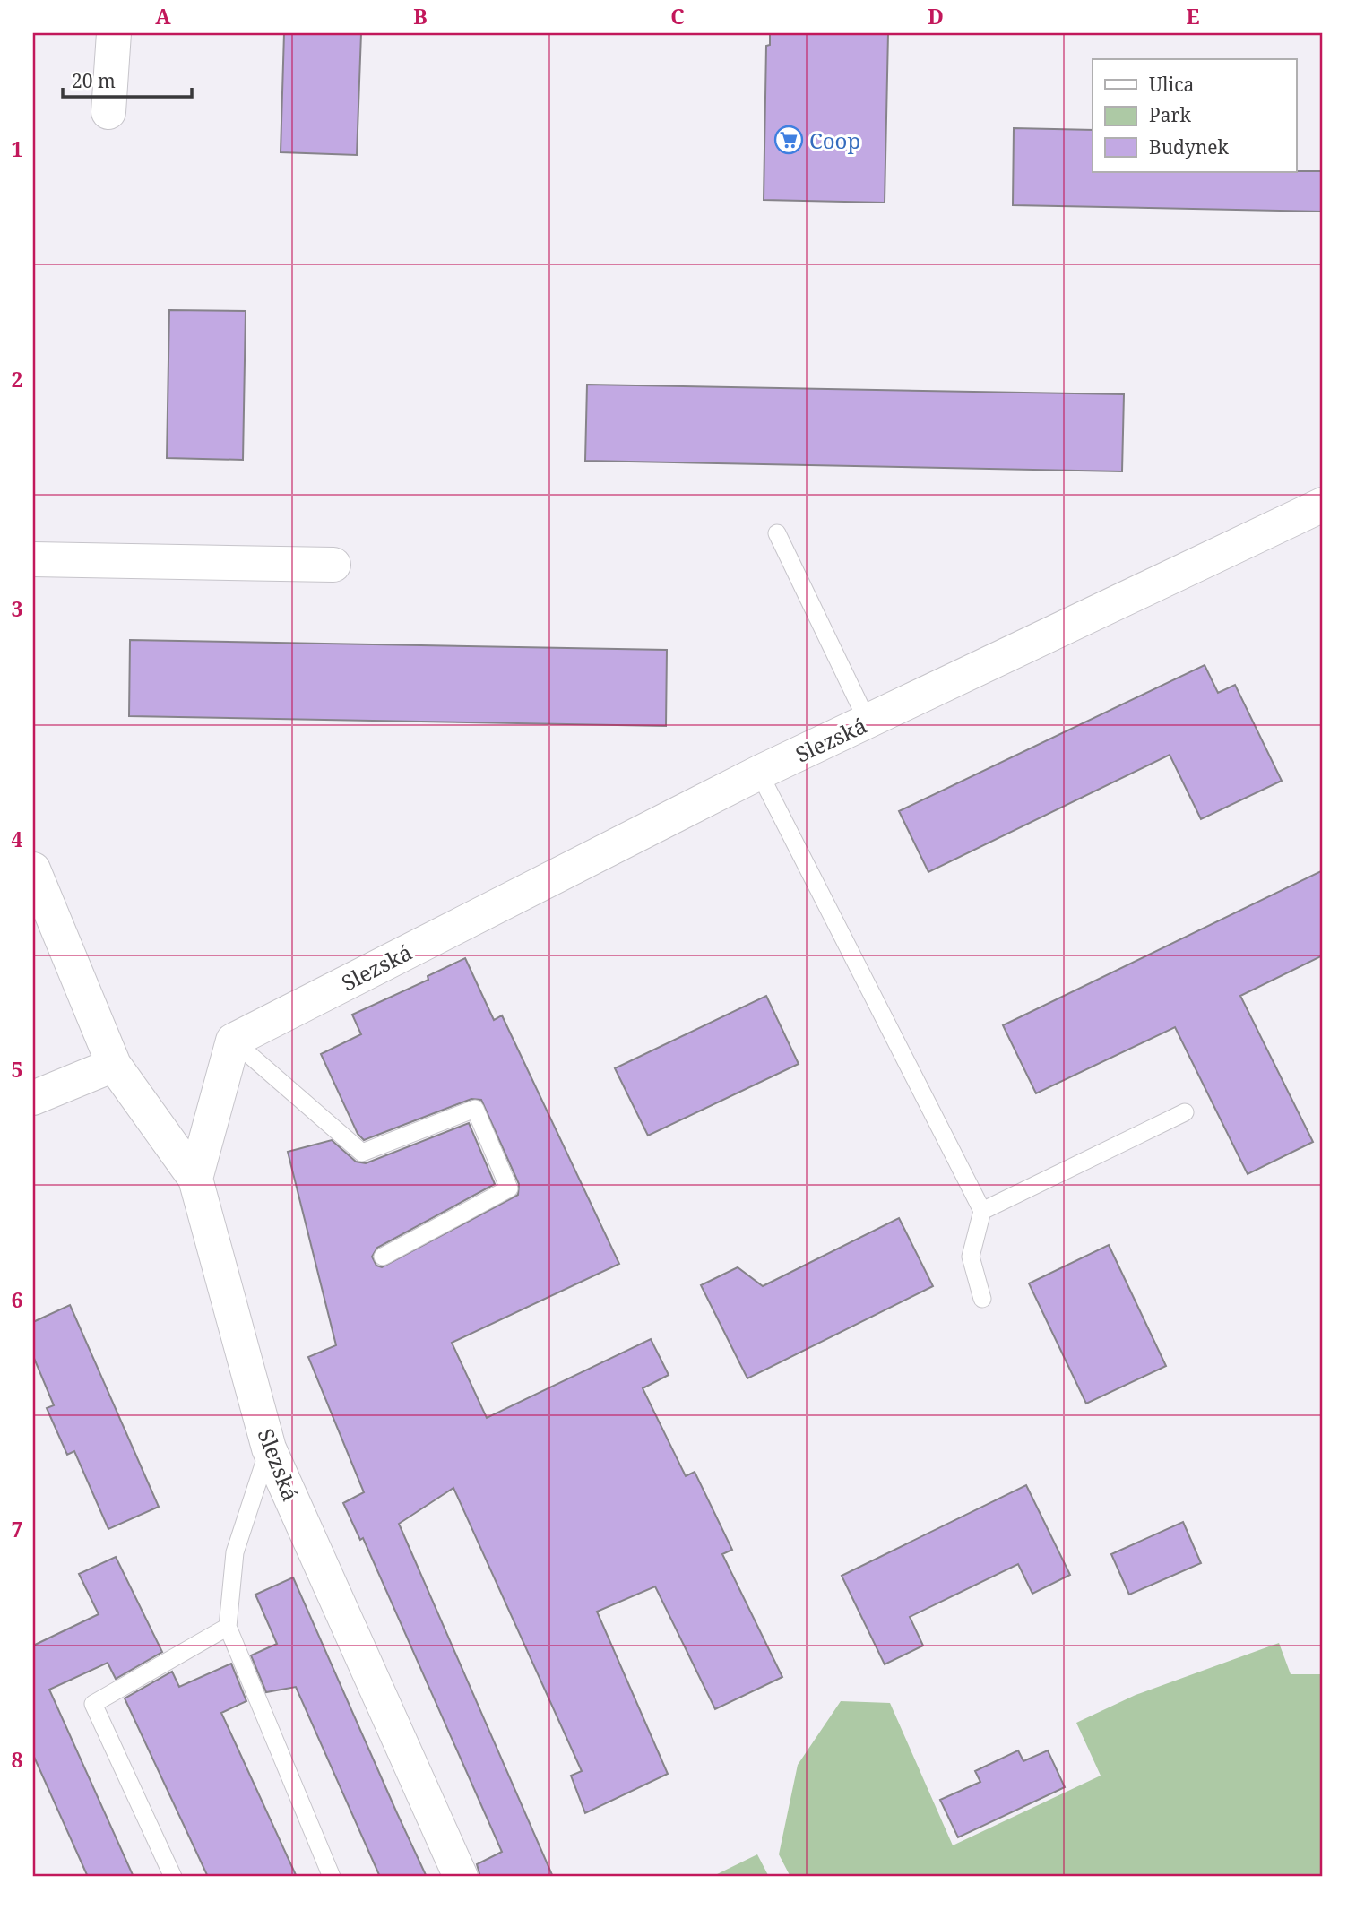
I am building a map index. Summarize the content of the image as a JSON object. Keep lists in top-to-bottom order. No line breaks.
{"streets":{"street":["Slezská"]},"places":{"supermarket":["Coop"]},"legend":["Ulica","Park","Budynek"],"scale_bar":"20 m","grid":{"columns":["A","B","C","D","E"],"rows":["1","2","3","4","5","6","7","8"]}}
